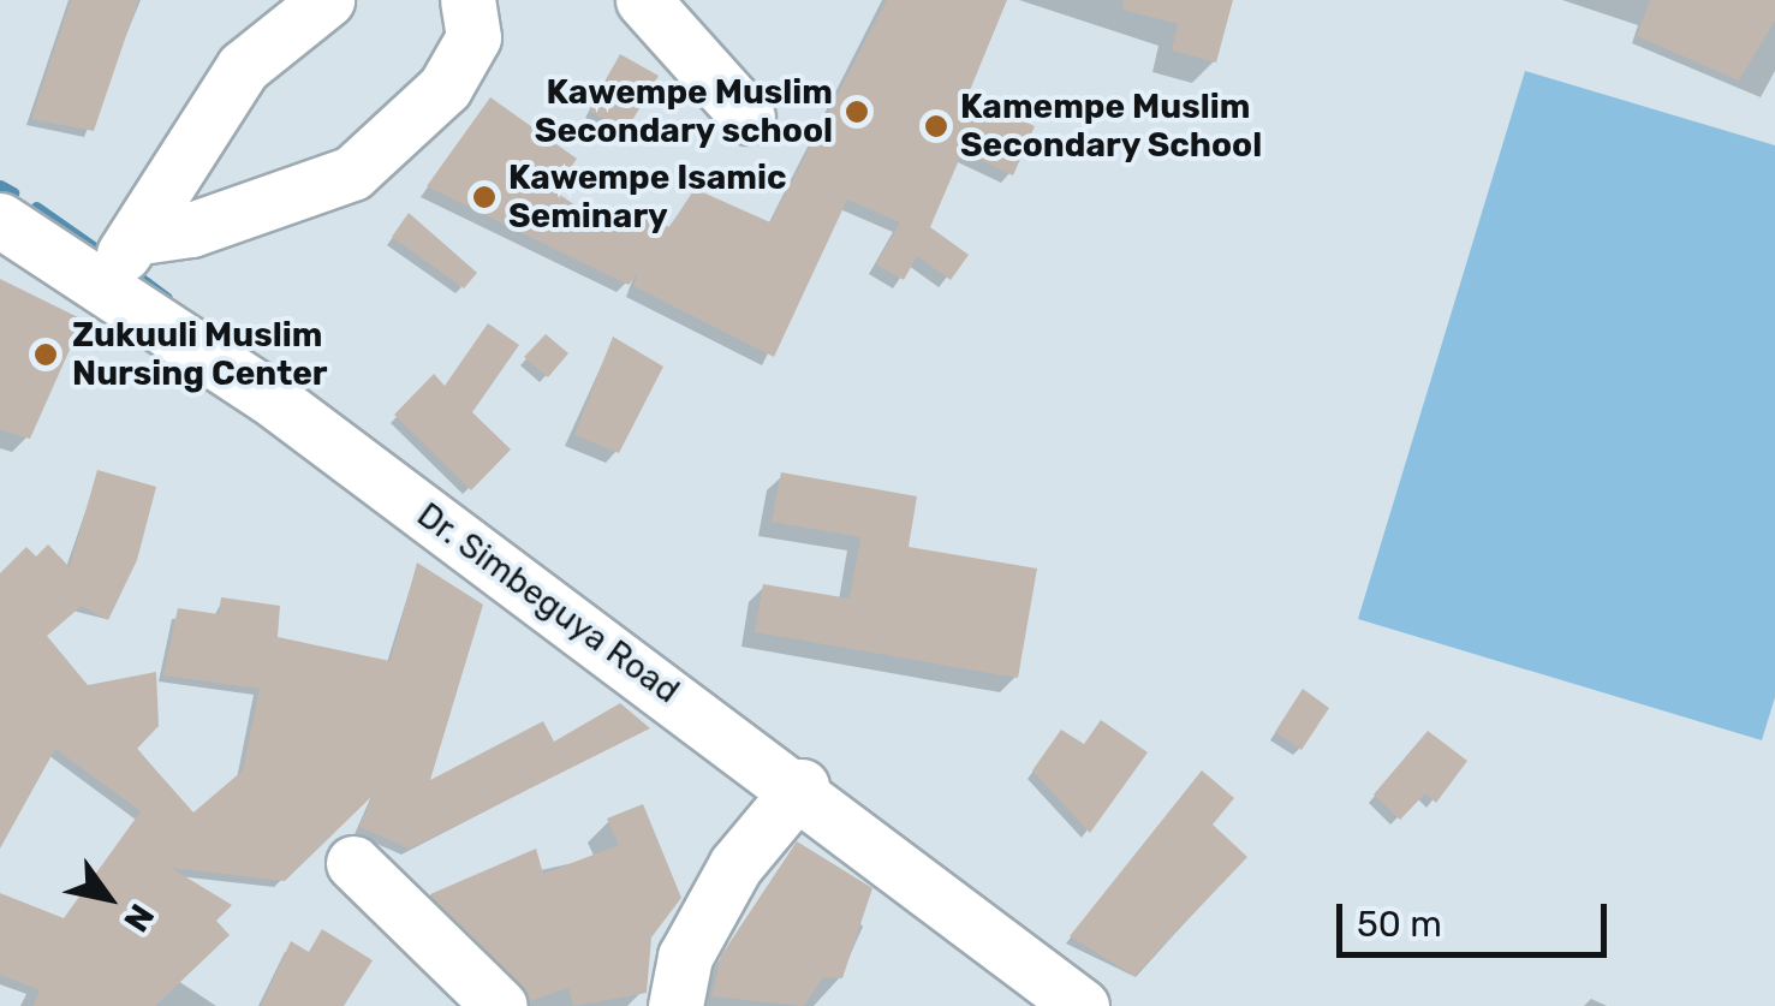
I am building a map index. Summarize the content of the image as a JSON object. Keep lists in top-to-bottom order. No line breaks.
{"streets":{"street":["Dr. Simbeguya Road"]},"places":["Kawempe Muslim Secondary school","Kamempe Muslim Secondary School","Kawempe Isamic Seminary","Zukuuli Muslim Nursing Center"],"scale_bar":"50 m","north":"bottom right"}
